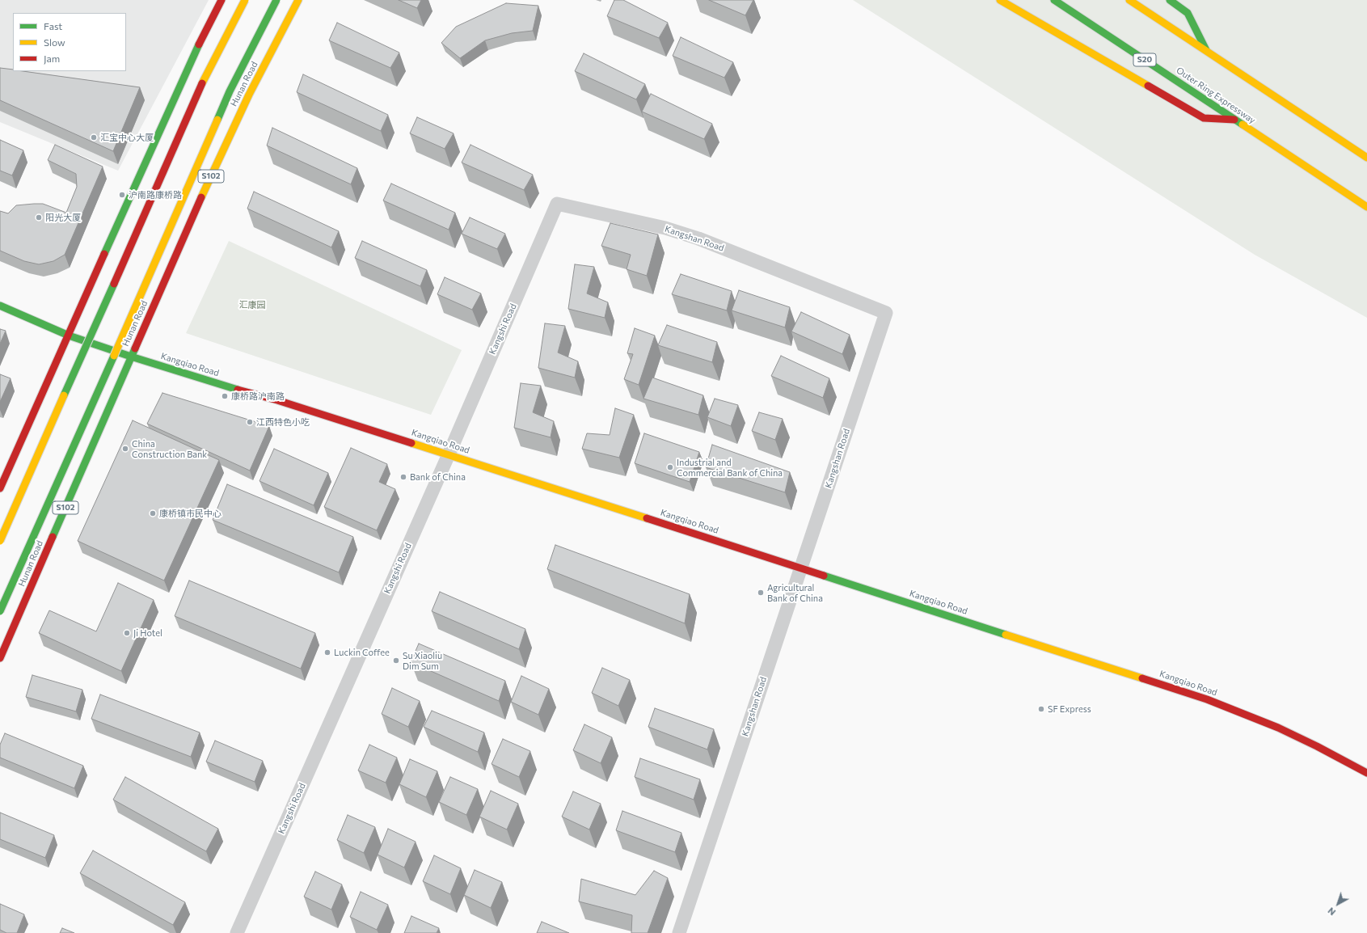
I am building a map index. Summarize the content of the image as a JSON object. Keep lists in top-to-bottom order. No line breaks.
{"streets":{"main road":["S20","Hunan Road","Outer Ring Expressway","S102","Kangqiao Road"],"street":["Kangshan Road","Kangshi Road"]},"crossings":[["Hunan Road","Kangqiao Road"],["Kangshan Road","Kangshi Road"],["Kangshan Road","Kangqiao Road"],["Kangshi Road","Kangqiao Road"]],"parks":["汇康园"],"places":["汇宝中心大厦","沪南路康桥路","阳光大厦","康桥路沪南路","江西特色小吃","China Construction Bank","Industrial and Commercial Bank of China","Bank of China","康桥镇市民中心","Agricultural Bank of China","Ji Hotel","Luckin Coffee","Su Xiaoliu Dim Sum","SF Express"],"legend":["Fast","Slow","Jam"],"north":"bottom left"}
